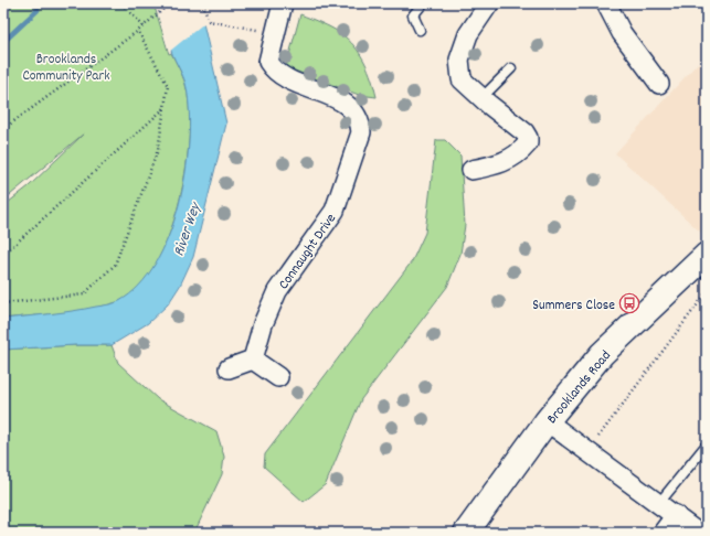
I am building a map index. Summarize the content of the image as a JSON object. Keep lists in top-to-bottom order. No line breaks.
{"streets":{"main road":["Brooklands Road"],"street":["Connaught Drive"]},"water":["River Wey"],"parks":["Brooklands Community Park"],"places":{"bus stop":["Summers Close"]}}
